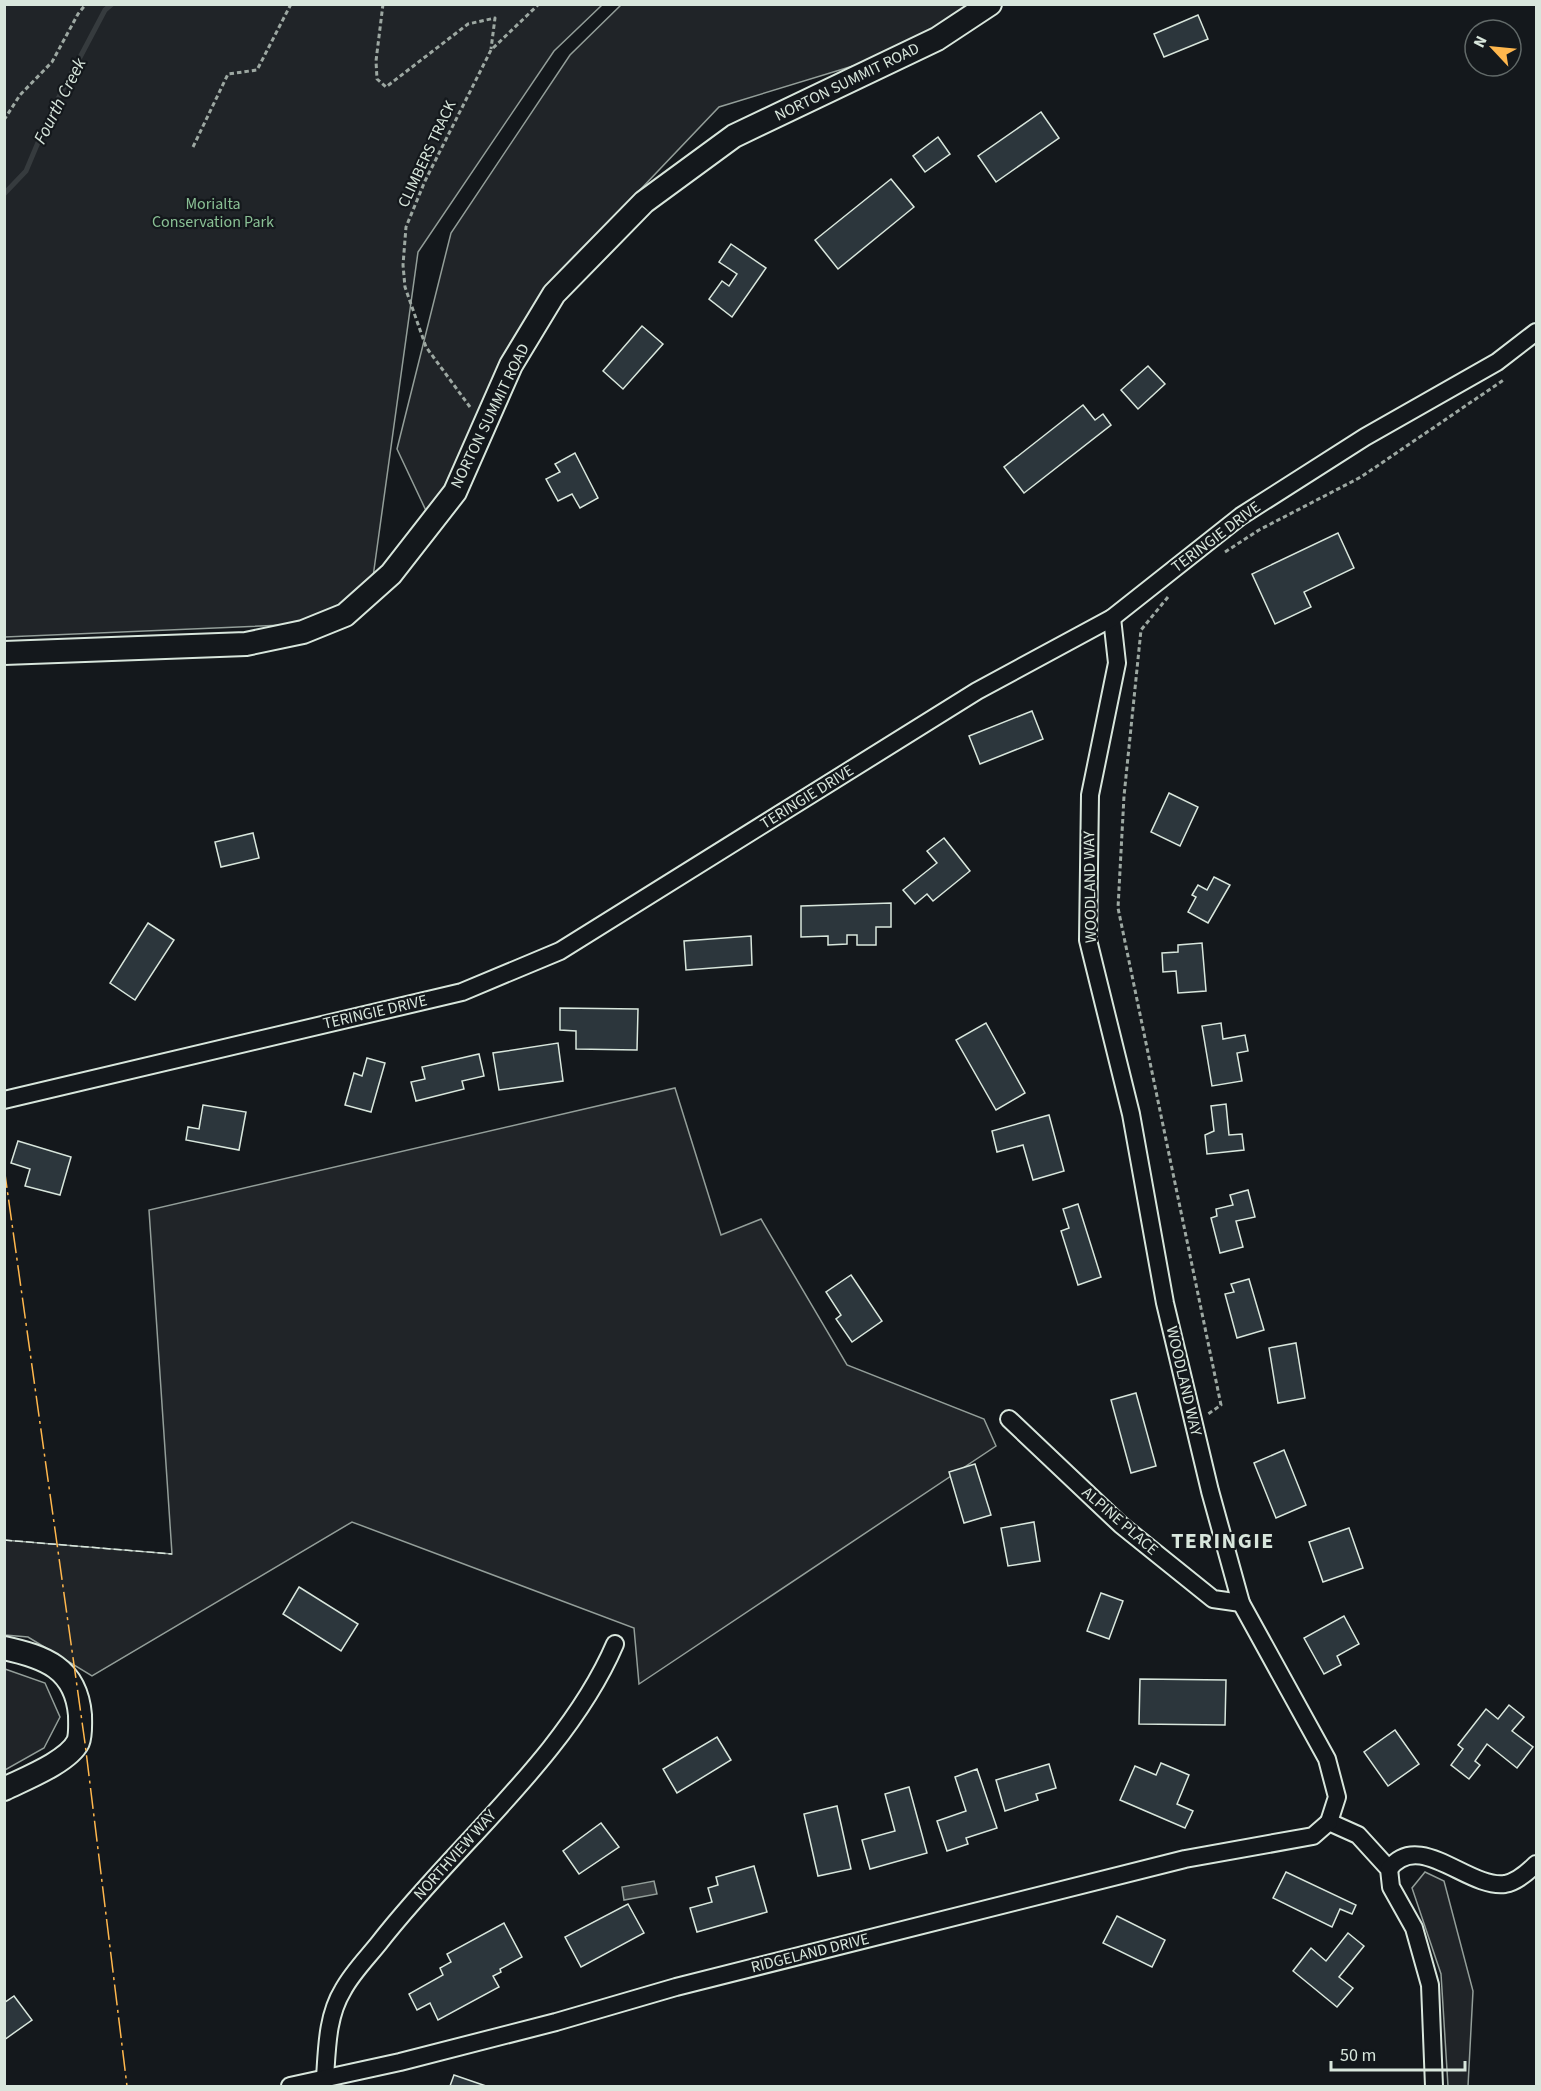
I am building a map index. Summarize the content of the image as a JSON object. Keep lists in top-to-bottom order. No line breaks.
{"streets":{"main road":["NORTON SUMMIT ROAD"],"street":["TERINGIE DRIVE","WOODLAND WAY","ALPINE PLACE","NORTHVIEW WAY","RIDGELAND DRIVE"],"path":["CLIMBERS TRACK"]},"crossings":[["NORTON SUMMIT ROAD","CLIMBERS TRACK"],["TERINGIE DRIVE","WOODLAND WAY"],["WOODLAND WAY","ALPINE PLACE"],["WOODLAND WAY","RIDGELAND DRIVE"],["NORTHVIEW WAY","RIDGELAND DRIVE"]],"districts":["TERINGIE"],"water":["Fourth Creek"],"parks":["Morialta Conservation Park"],"scale_bar":"50 m","north":"top left"}
